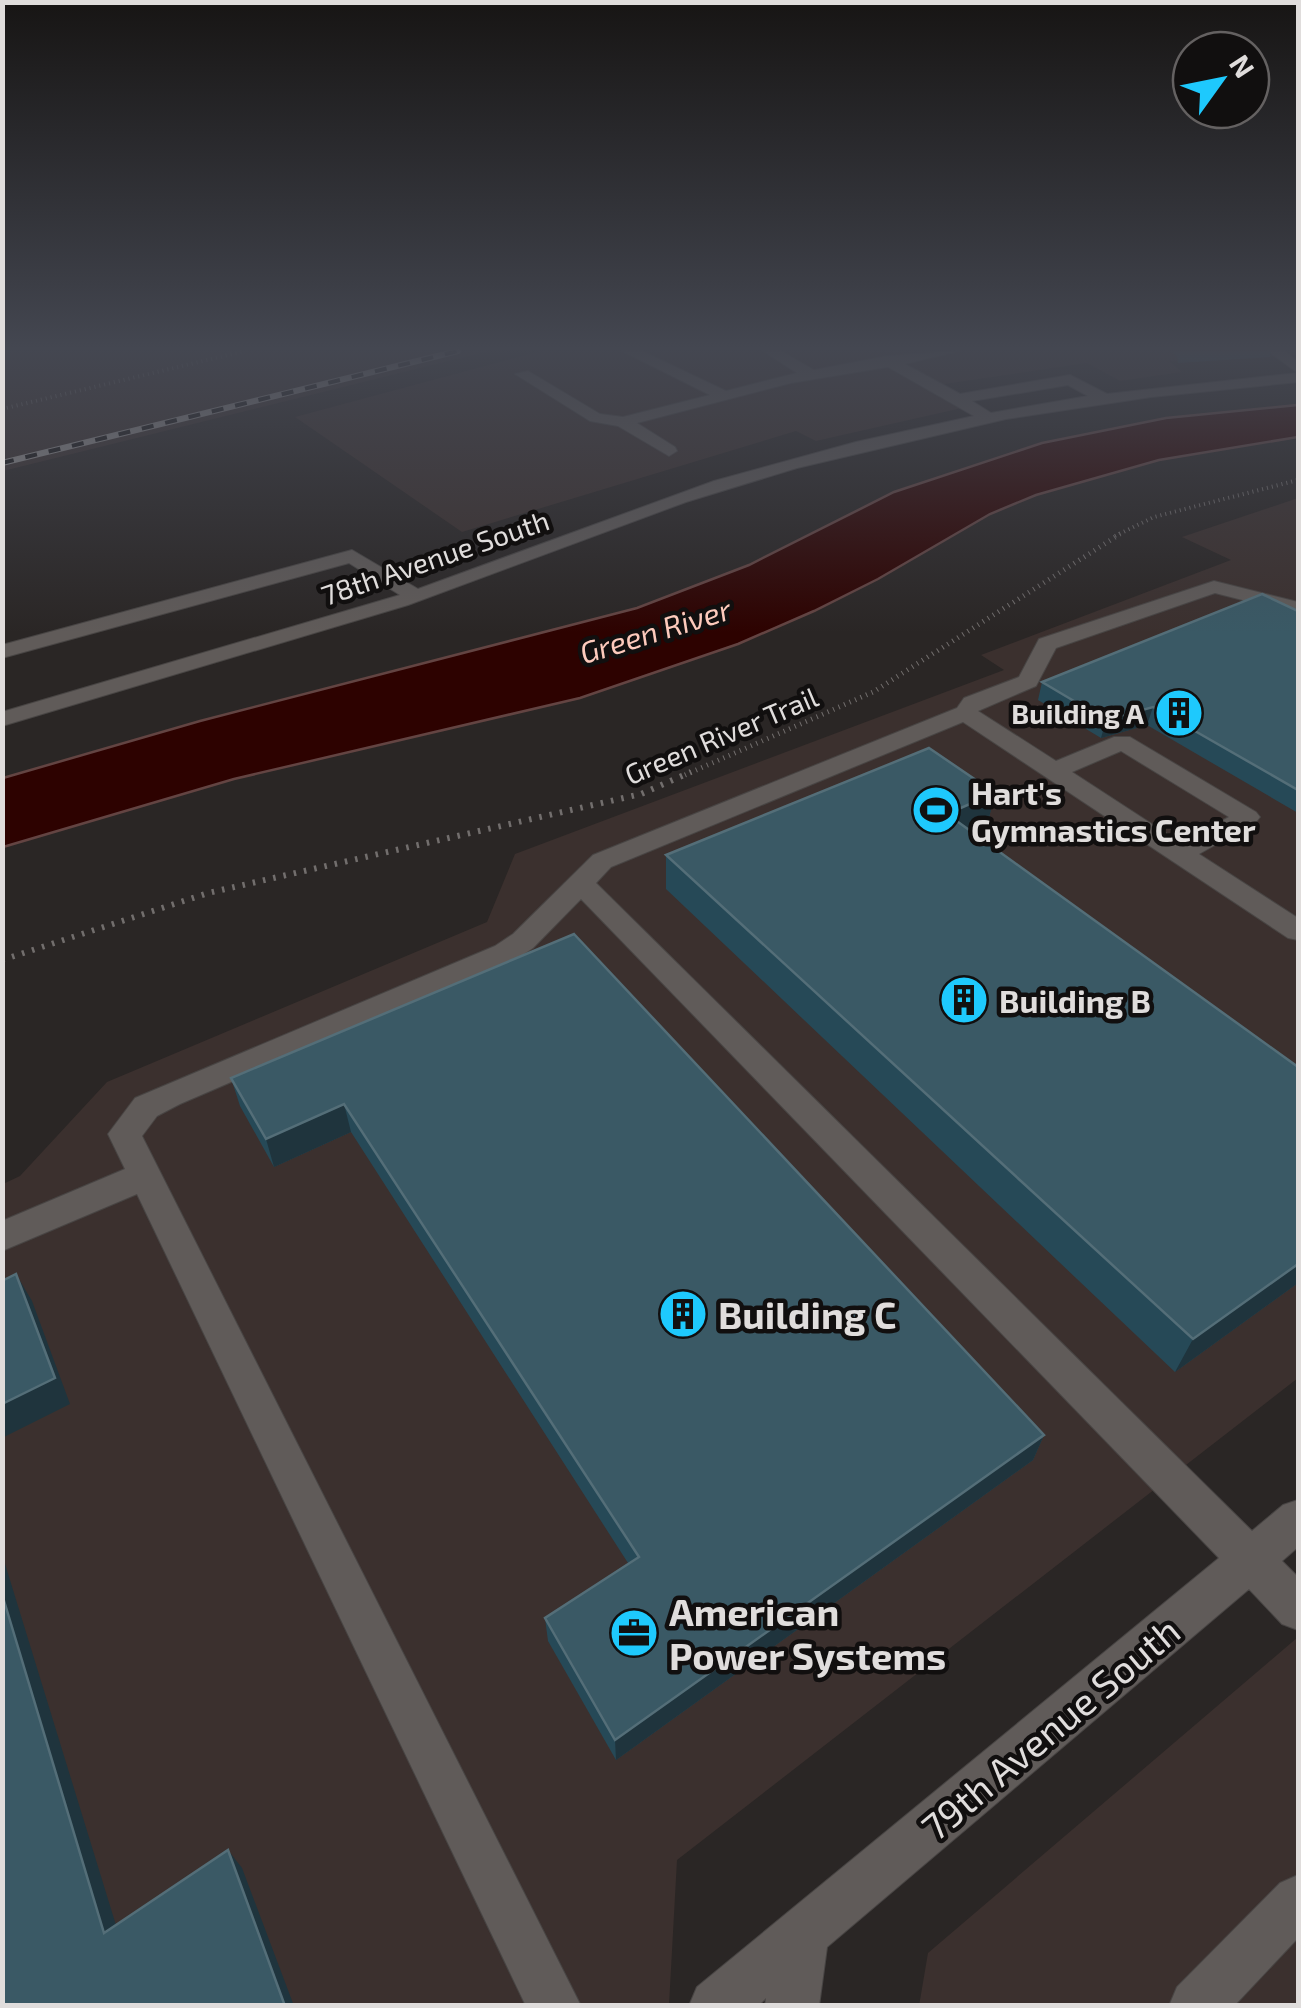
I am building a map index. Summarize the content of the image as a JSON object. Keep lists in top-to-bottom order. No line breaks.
{"streets":{"street":["78th Avenue South","79th Avenue South"],"path":["Green River Trail"]},"water":["Green River"],"places":{"building":["Building A","Building B","Building C"],"sports":["Hart's Gymnastics Center"],"office":["American Power Systems"]},"north":"top right"}
